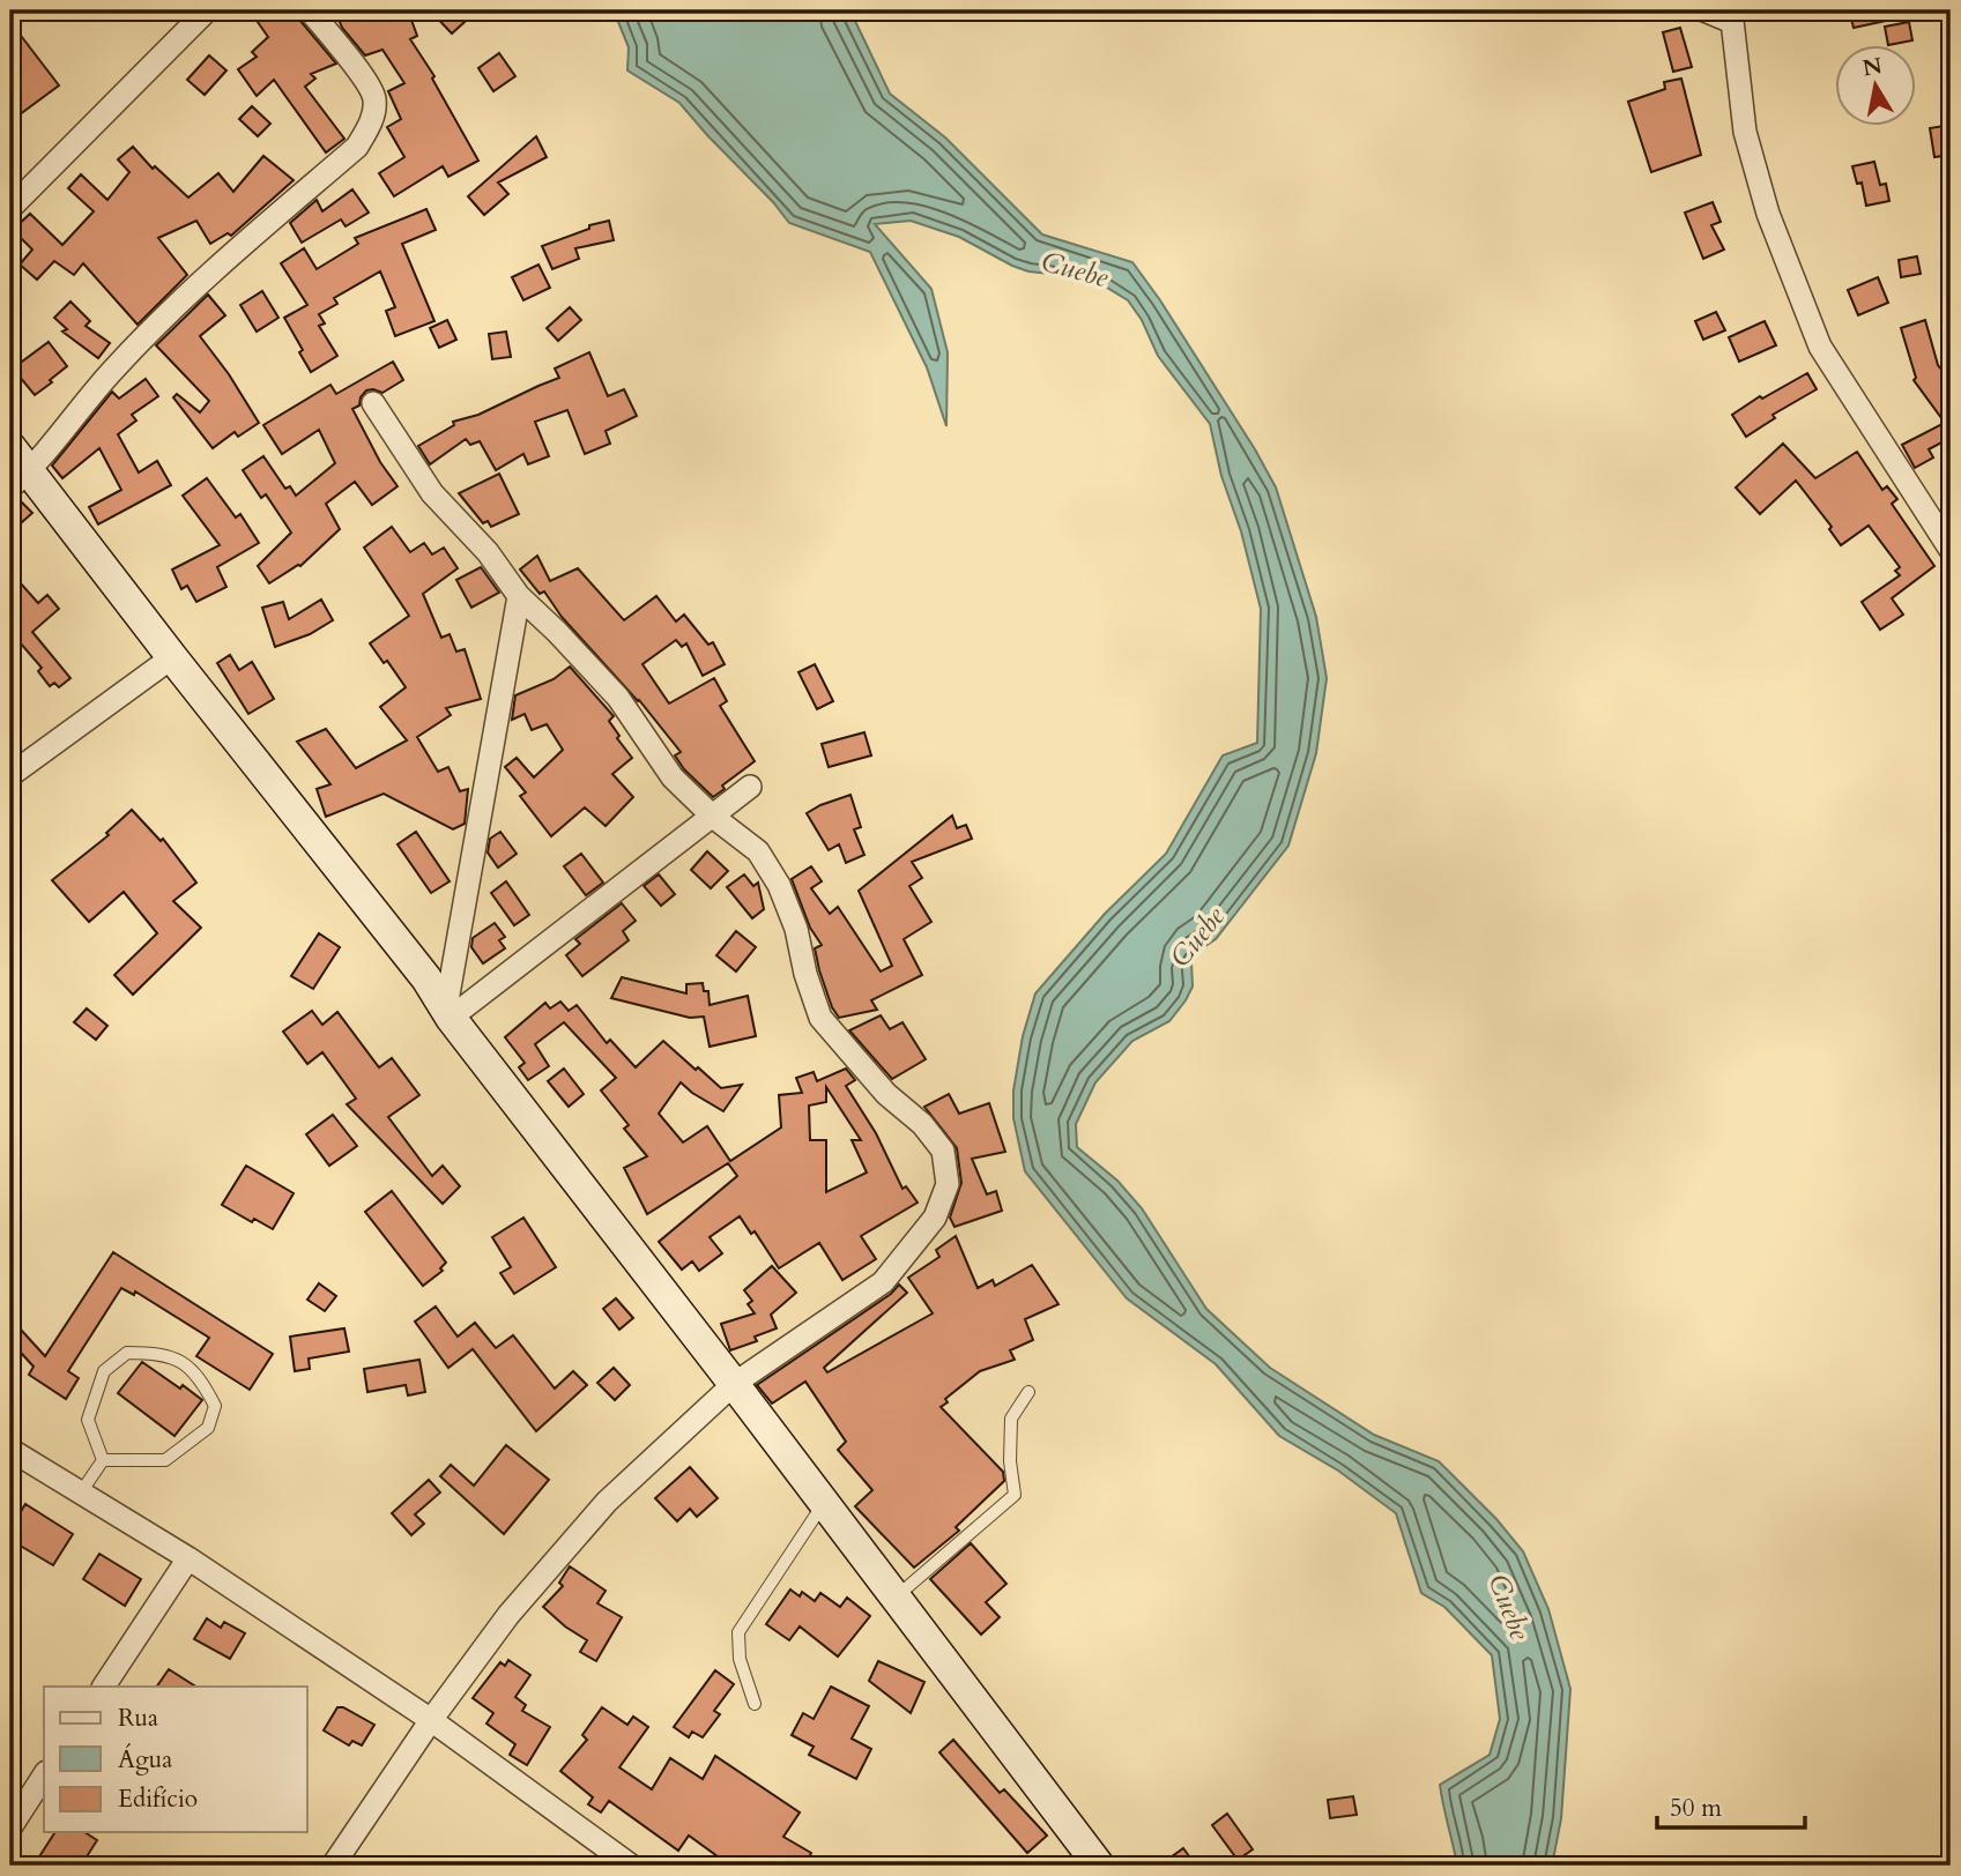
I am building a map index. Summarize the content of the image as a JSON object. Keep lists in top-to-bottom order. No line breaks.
{"water":["Cuebe"],"legend":["Rua","Água","Edifício"],"scale_bar":"50 m","north":"top"}
